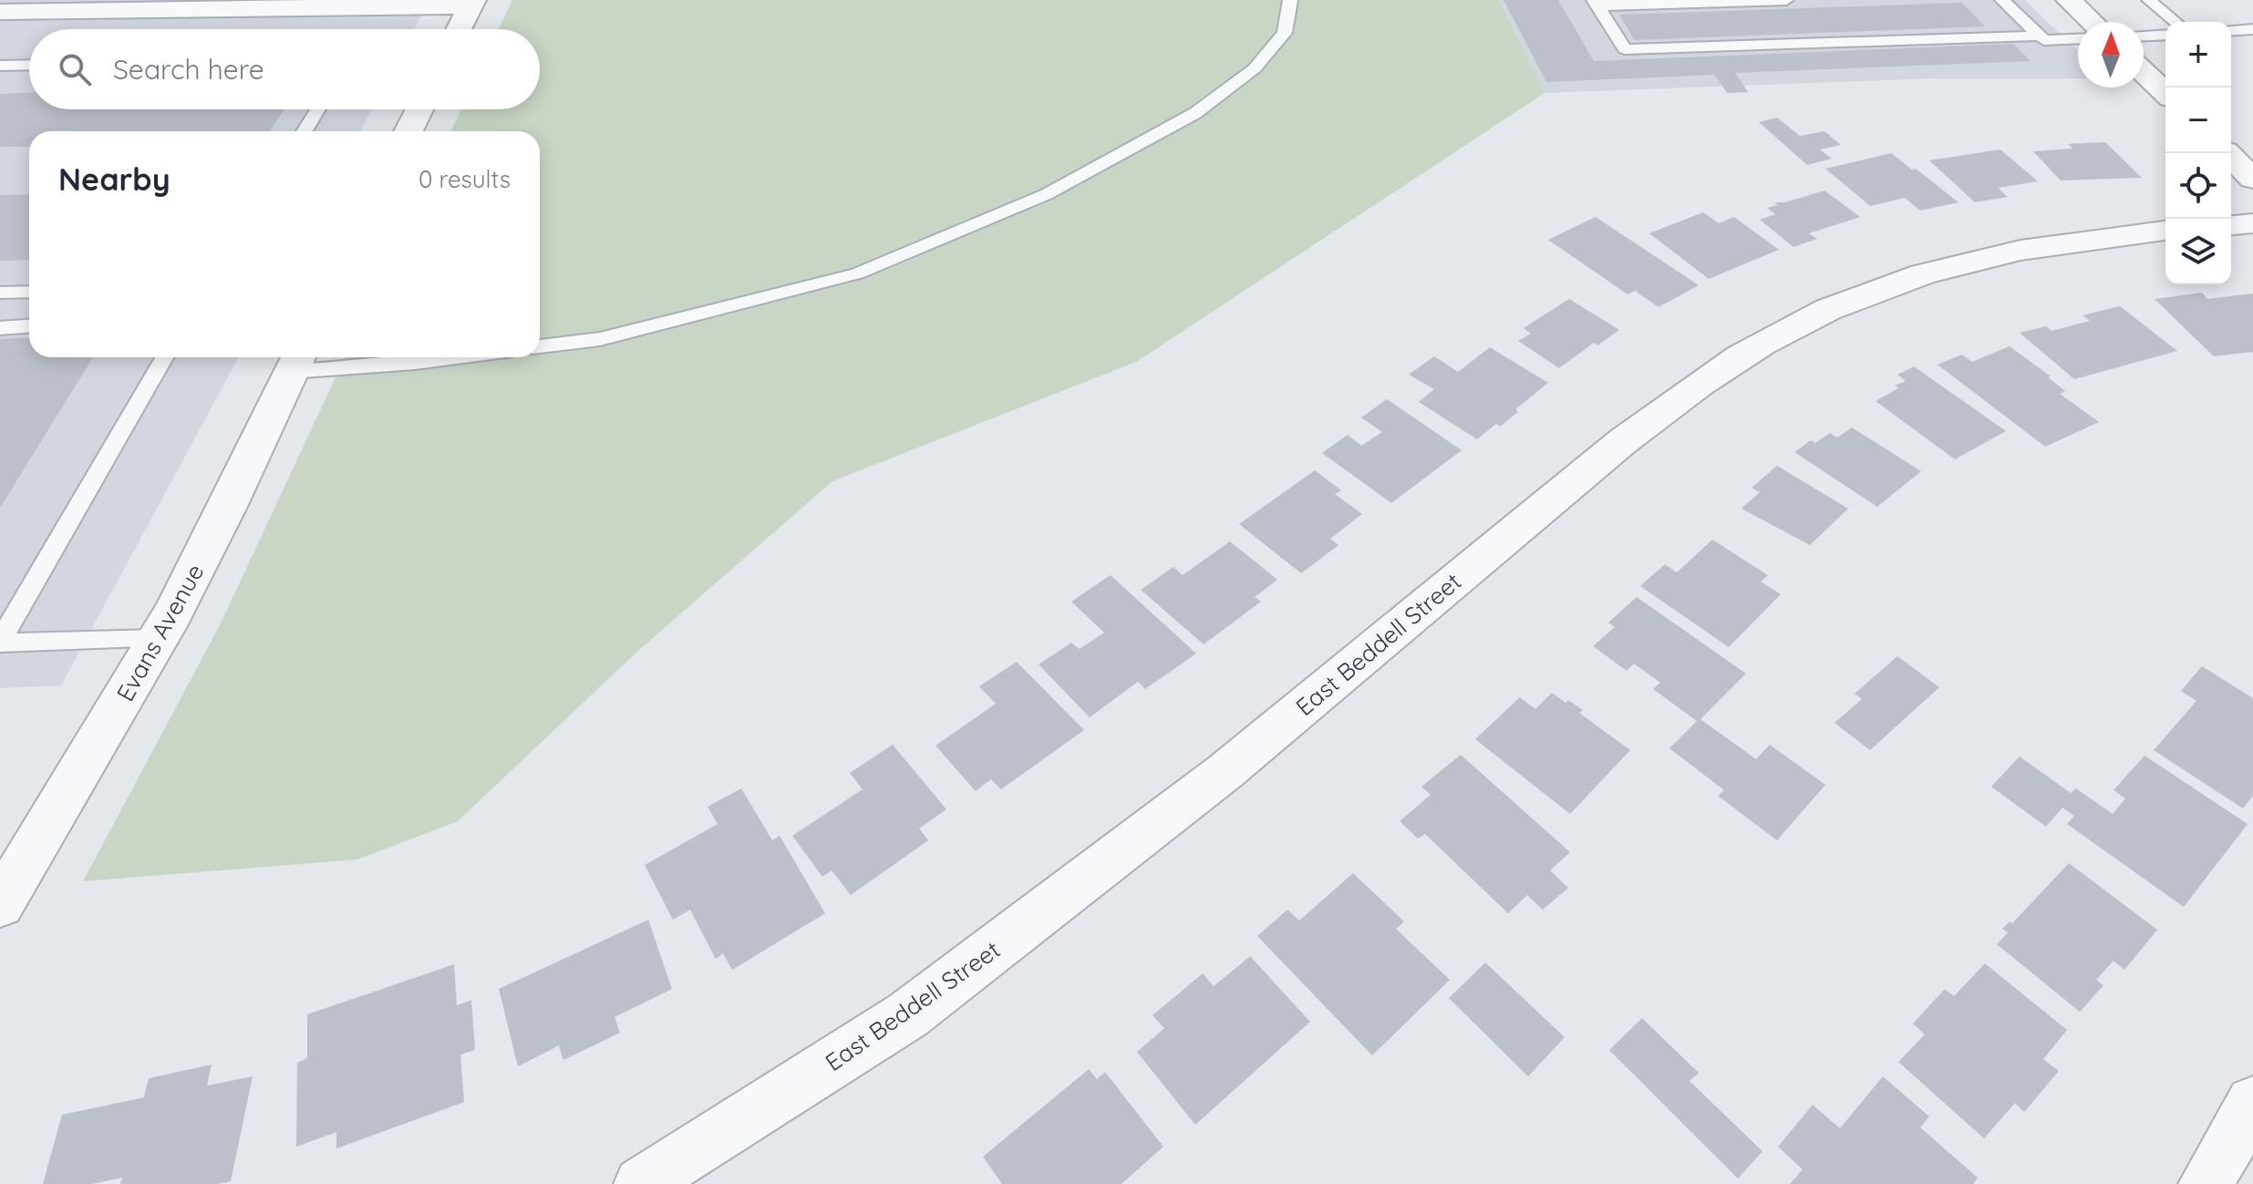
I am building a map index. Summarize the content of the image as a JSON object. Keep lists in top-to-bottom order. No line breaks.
{"streets":{"street":["Evans Avenue","East Beddell Street"]},"north":"top","page":{"map_buttons":["+","−"],"search":"Search here","heading":["Nearby","0 results"]}}
